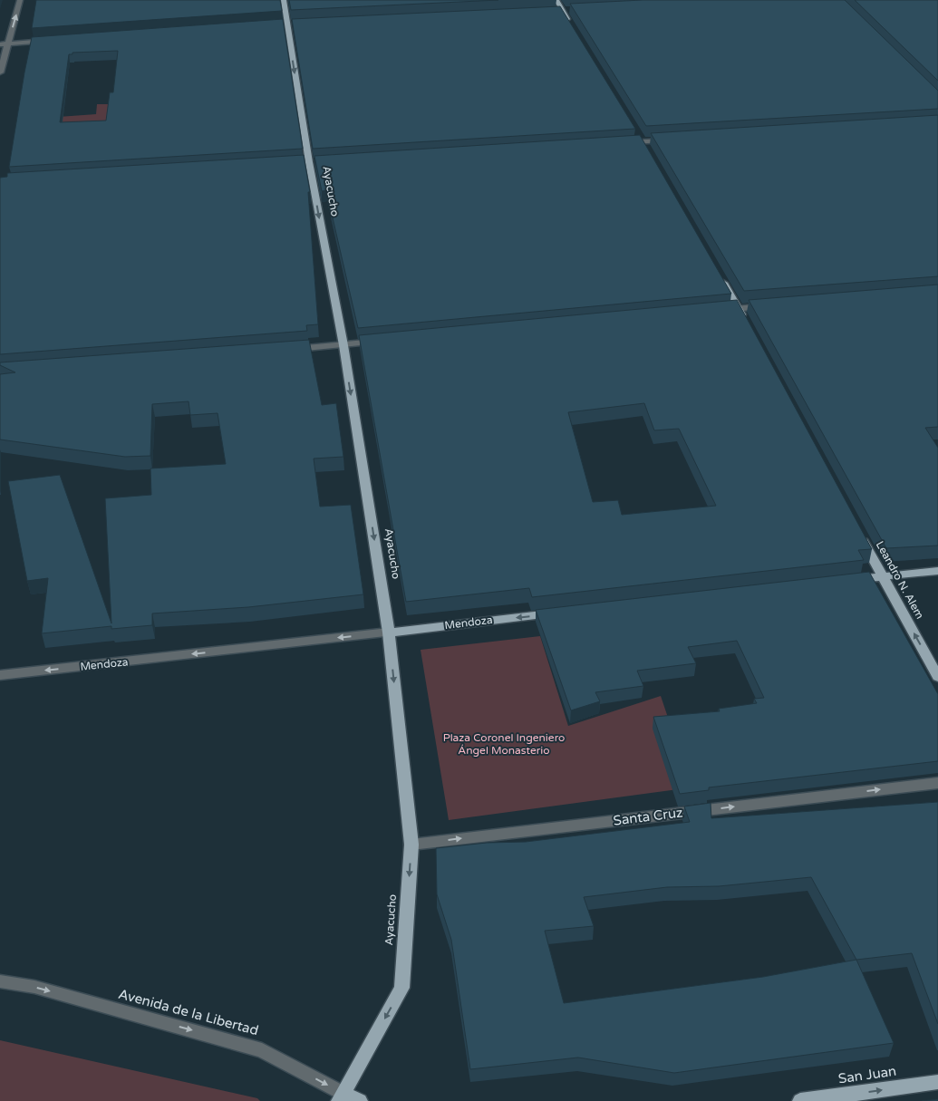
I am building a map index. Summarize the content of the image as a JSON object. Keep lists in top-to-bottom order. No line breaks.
{"streets":{"main road":["Ayacucho","Leandro N. Alem","Mendoza","Avenida de la Libertad","San Juan"],"street":["Santa Cruz"]},"crossings":[["Ayacucho","Mendoza"],["Ayacucho","Santa Cruz"],["Ayacucho","Avenida de la Libertad"]],"one_way":["Ayacucho","Leandro N. Alem","Mendoza","Santa Cruz","Avenida de la Libertad","San Juan"],"parks":["Plaza Coronel Ingeniero Ángel Monasterio"]}
